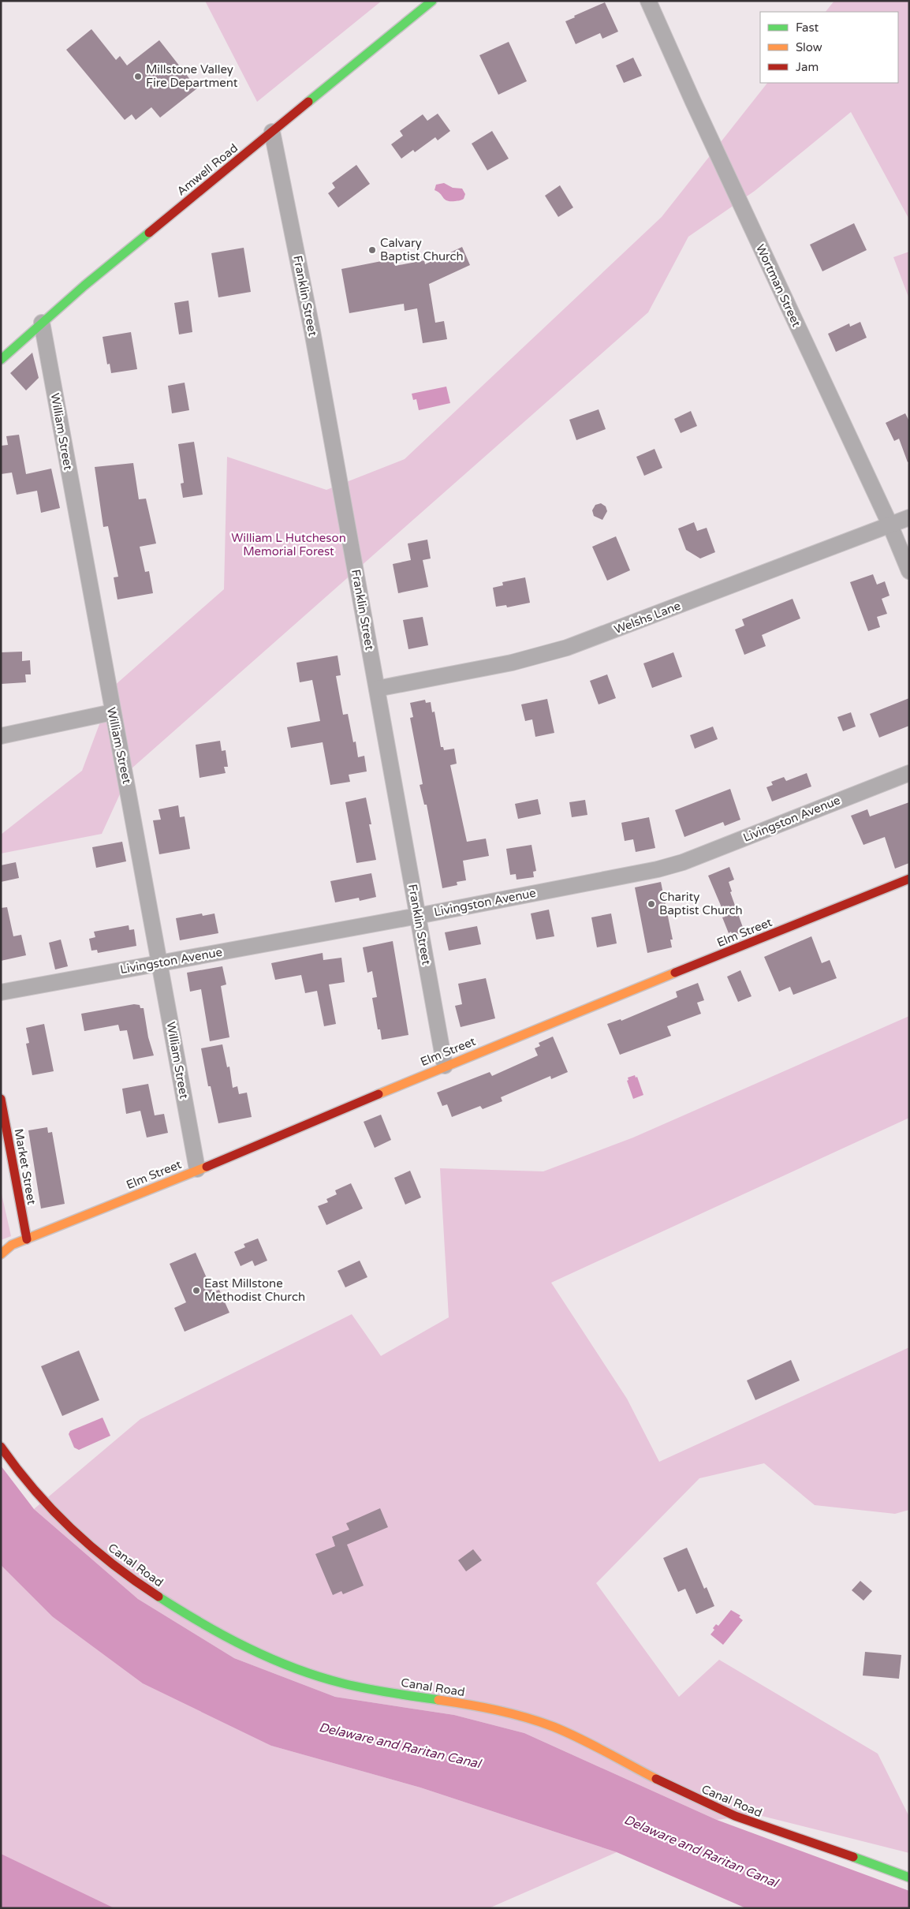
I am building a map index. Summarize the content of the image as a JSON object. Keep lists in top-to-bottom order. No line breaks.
{"streets":{"street":["Amwell Road","Wortman Street","Franklin Street","William Street","Welshs Lane","Livingston Avenue","Elm Street","Market Street","Canal Road"]},"crossings":[["Amwell Road","Franklin Street"],["Amwell Road","William Street"],["Wortman Street","Welshs Lane"],["Franklin Street","Welshs Lane"],["Franklin Street","Livingston Avenue"],["Franklin Street","Elm Street"],["William Street","Livingston Avenue"],["William Street","Elm Street"],["Elm Street","Market Street"]],"water":["Delaware and Raritan Canal"],"parks":["William L Hutcheson Memorial Forest"],"places":["Millstone Valley Fire Department","Calvary Baptist Church","Charity Baptist Church","East Millstone Methodist Church"],"legend":["Fast","Slow","Jam"]}
